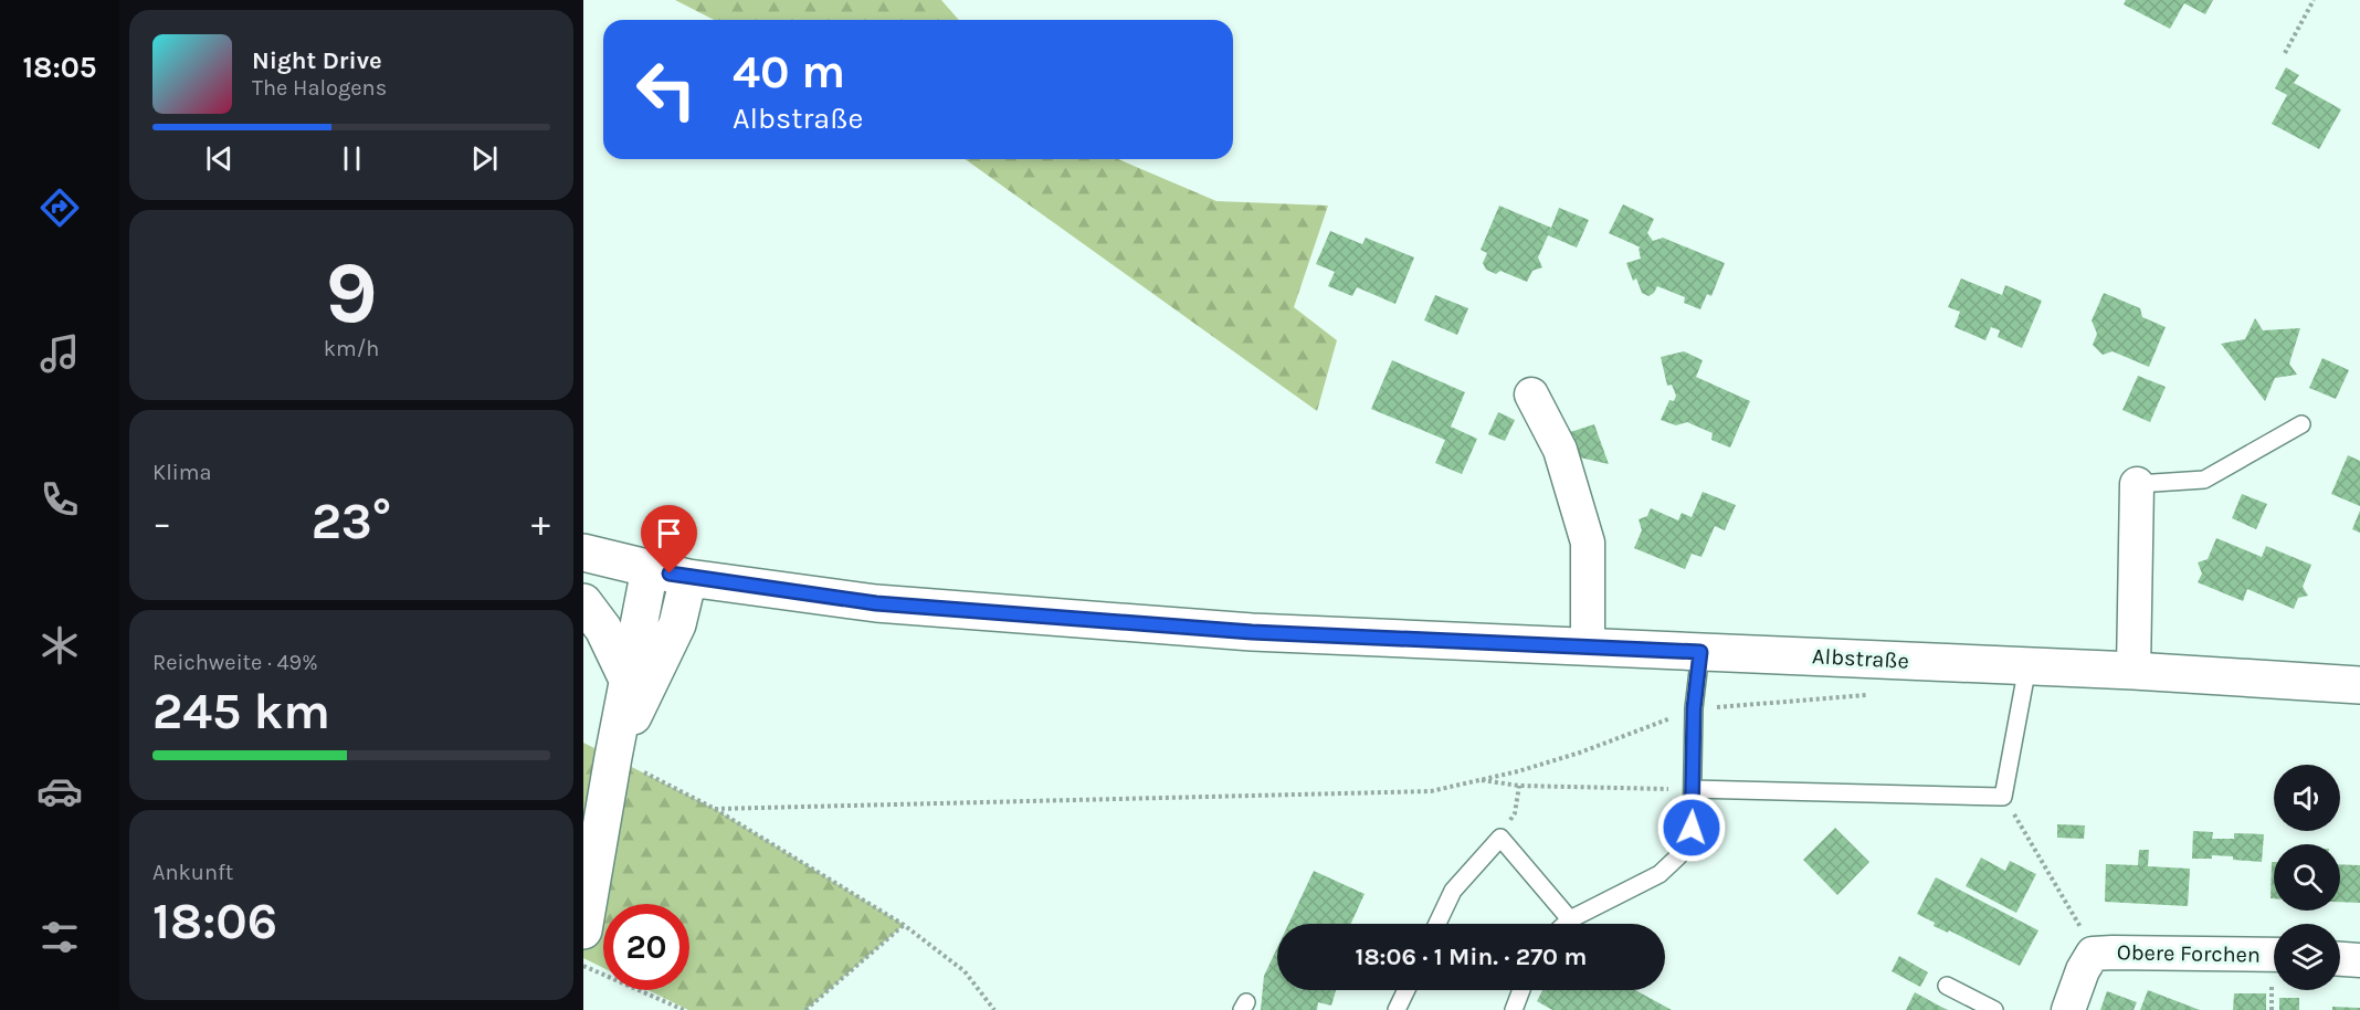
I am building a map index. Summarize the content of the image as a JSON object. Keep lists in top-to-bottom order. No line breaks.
{"streets":{"street":["Albstraße","Obere Forchen"]},"page":{"tabs":"18:05","turn":["40 m","Albstraße"],"song":["Night Drive","The Halogens"],"tile":[["9","km/h"],"Klima",["Reichweite · 49%","245 km"],["Ankunft","18:06"]],"heat":["−","23°","+"],"limit":"20","trip":"18:06 · 1 Min. · 270 m"}}
